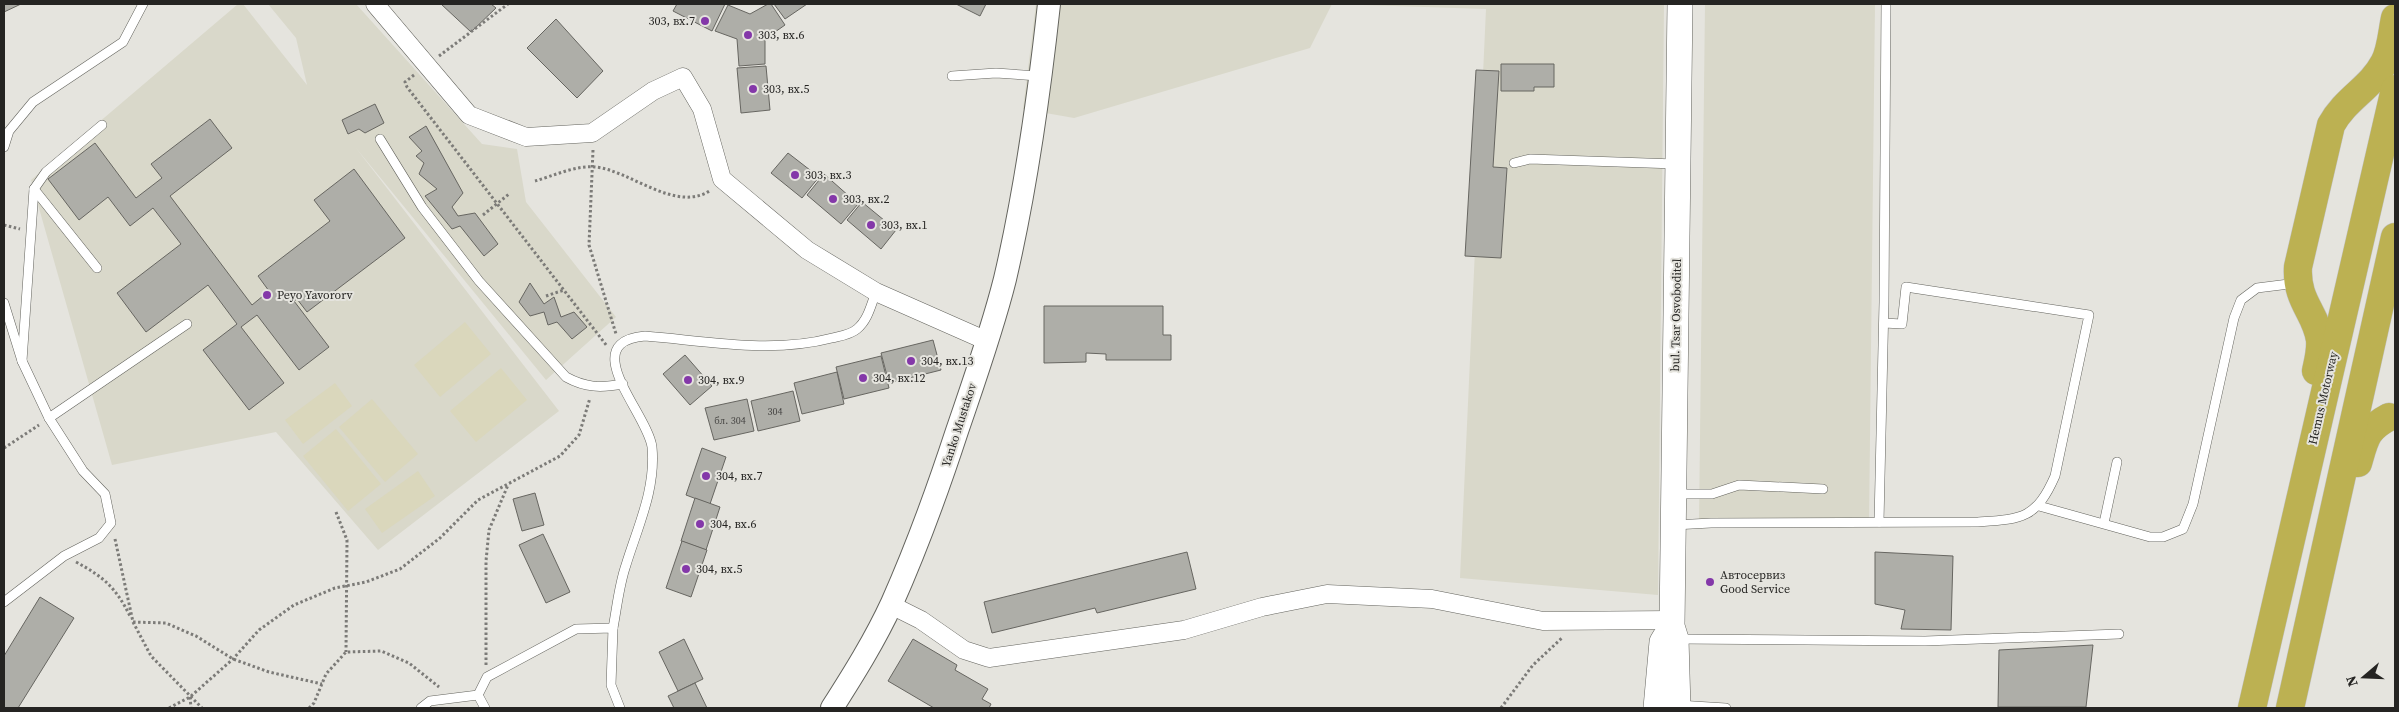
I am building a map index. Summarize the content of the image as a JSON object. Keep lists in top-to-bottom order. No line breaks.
{"streets":{"highway":["Hemus Motorway"],"main road":["bul. Tsar Osvoboditel"],"street":["Yanko Mustakov"]},"places":["303, вх.7","303, вх.6","303, вх.5","303, вх.3","303, вх.2","303, вх.1","Peyo Yavororv","304, вх.13","304, вх.12","304, вх.9","304, вх.7","304, вх.6","304, вх.5","Автосервиз Good Service"],"house_numbers":["304","бл. 304"],"north":"left"}
